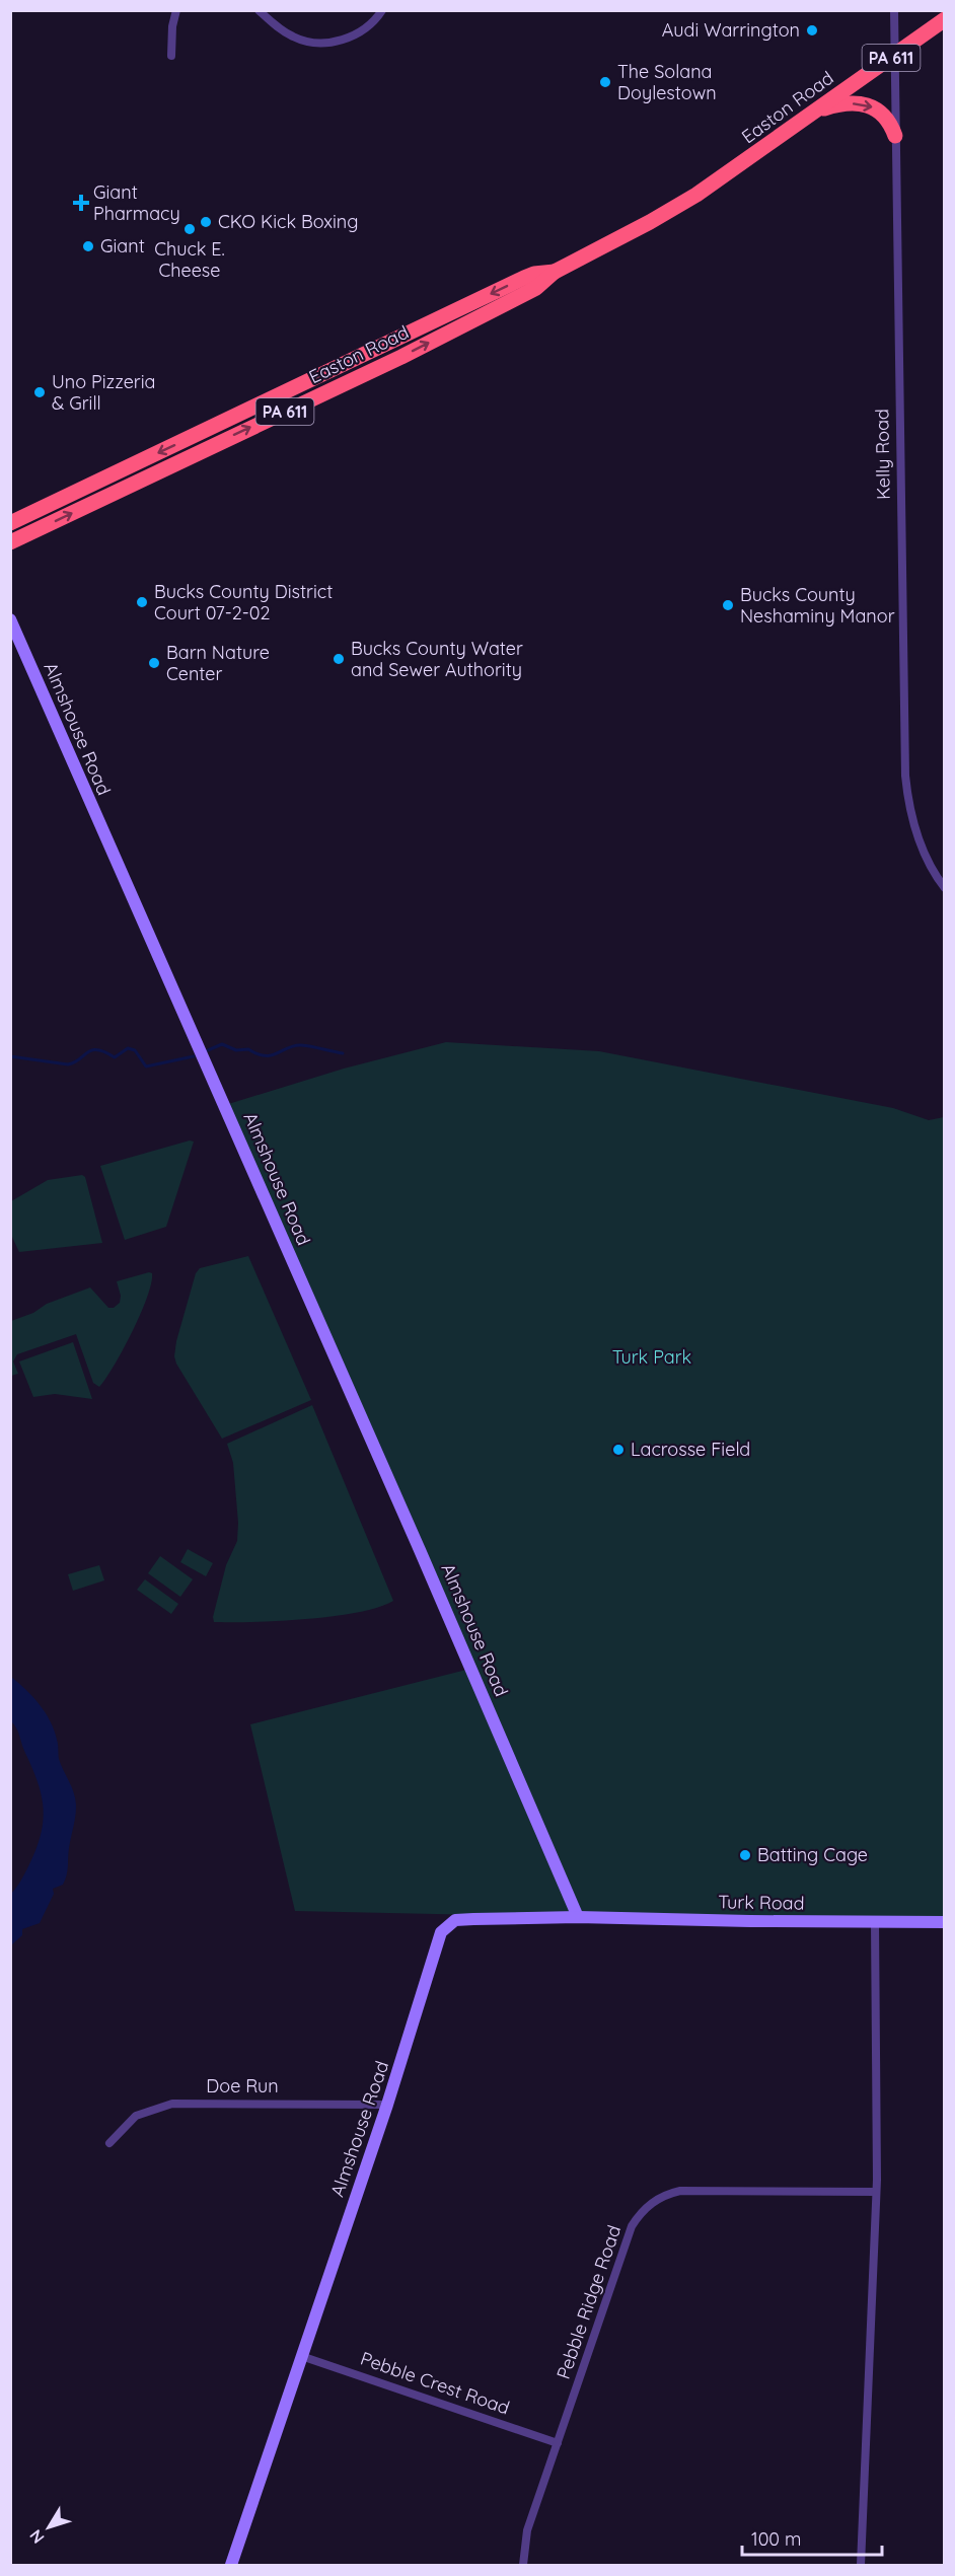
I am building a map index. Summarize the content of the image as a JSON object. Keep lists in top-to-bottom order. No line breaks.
{"streets":{"highway":["PA 611","Easton Road"],"street":["Kelly Road","Almshouse Road","Turk Road","Doe Run","Pebble Ridge Road","Pebble Crest Road"]},"crossings":[["Easton Road","Kelly Road"],["Almshouse Road","Turk Road"],["Almshouse Road","Doe Run"],["Almshouse Road","Pebble Crest Road"],["Pebble Ridge Road","Pebble Crest Road"]],"parks":["Turk Park"],"places":{"other":["Audi Warrington","The Solana Doylestown","CKO Kick Boxing","Chuck E. Cheese","Giant","Uno Pizzeria & Grill","Bucks County District Court 07-2-02","Bucks County Neshaminy Manor","Bucks County Water and Sewer Authority","Barn Nature Center","Lacrosse Field","Batting Cage"],"health":["Giant Pharmacy"]},"scale_bar":"100 m","north":"bottom left"}
